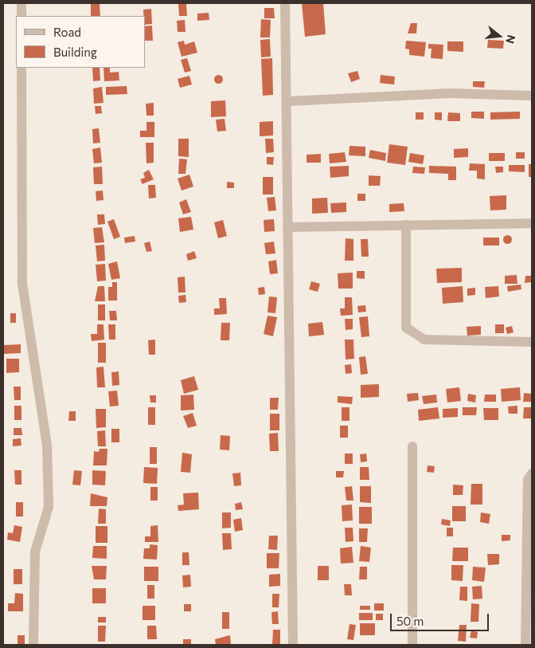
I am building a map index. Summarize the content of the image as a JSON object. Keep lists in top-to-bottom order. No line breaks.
{"legend":["Road","Building"],"scale_bar":"50 m","north":"right"}
